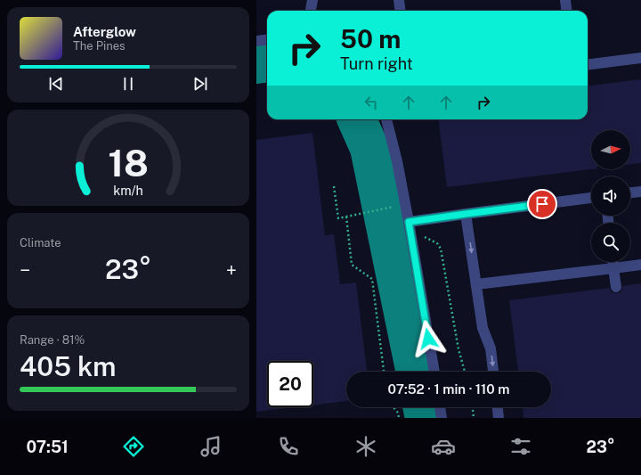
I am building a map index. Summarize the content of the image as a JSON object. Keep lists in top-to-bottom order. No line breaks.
{"north":"right","page":{"turn":["50 m","Turn right"],"song":["Afterglow","The Pines"],"tile":["Climate",["Range · 81%","405 km"]],"heat":["−","23°","+"],"limit":"20","trip":"07:52 · 1 min · 110 m","tabs":["07:51","23°"],"gauge":["18","km/h"]}}
